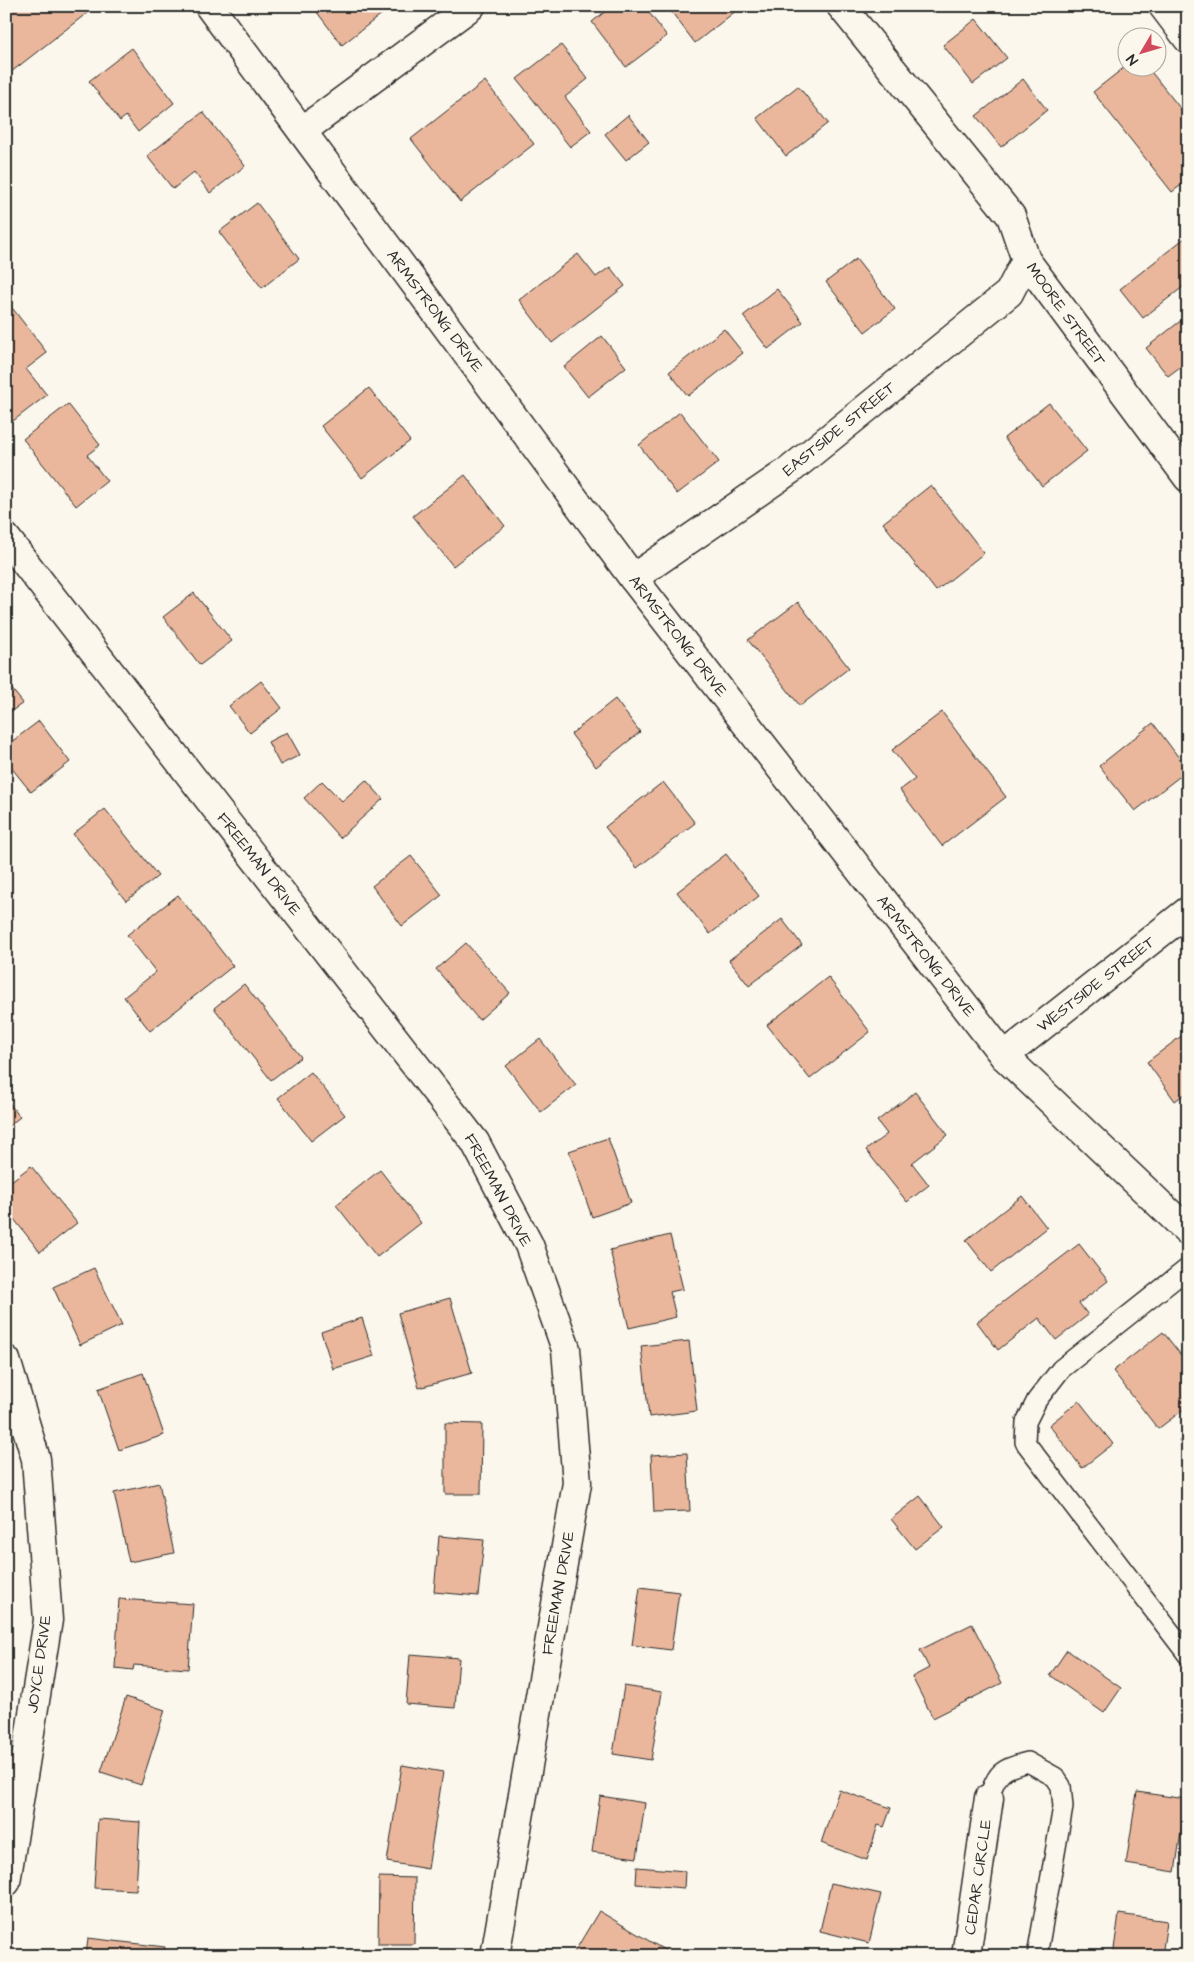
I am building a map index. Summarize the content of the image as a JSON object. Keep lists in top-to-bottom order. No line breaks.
{"streets":{"street":["ARMSTRONG DRIVE","MOORE STREET","EASTSIDE STREET","FREEMAN DRIVE","WESTSIDE STREET","JOYCE DRIVE","CEDAR CIRCLE"]},"crossings":[["ARMSTRONG DRIVE","EASTSIDE STREET"],["ARMSTRONG DRIVE","WESTSIDE STREET"],["MOORE STREET","EASTSIDE STREET"]],"north":"bottom left"}
